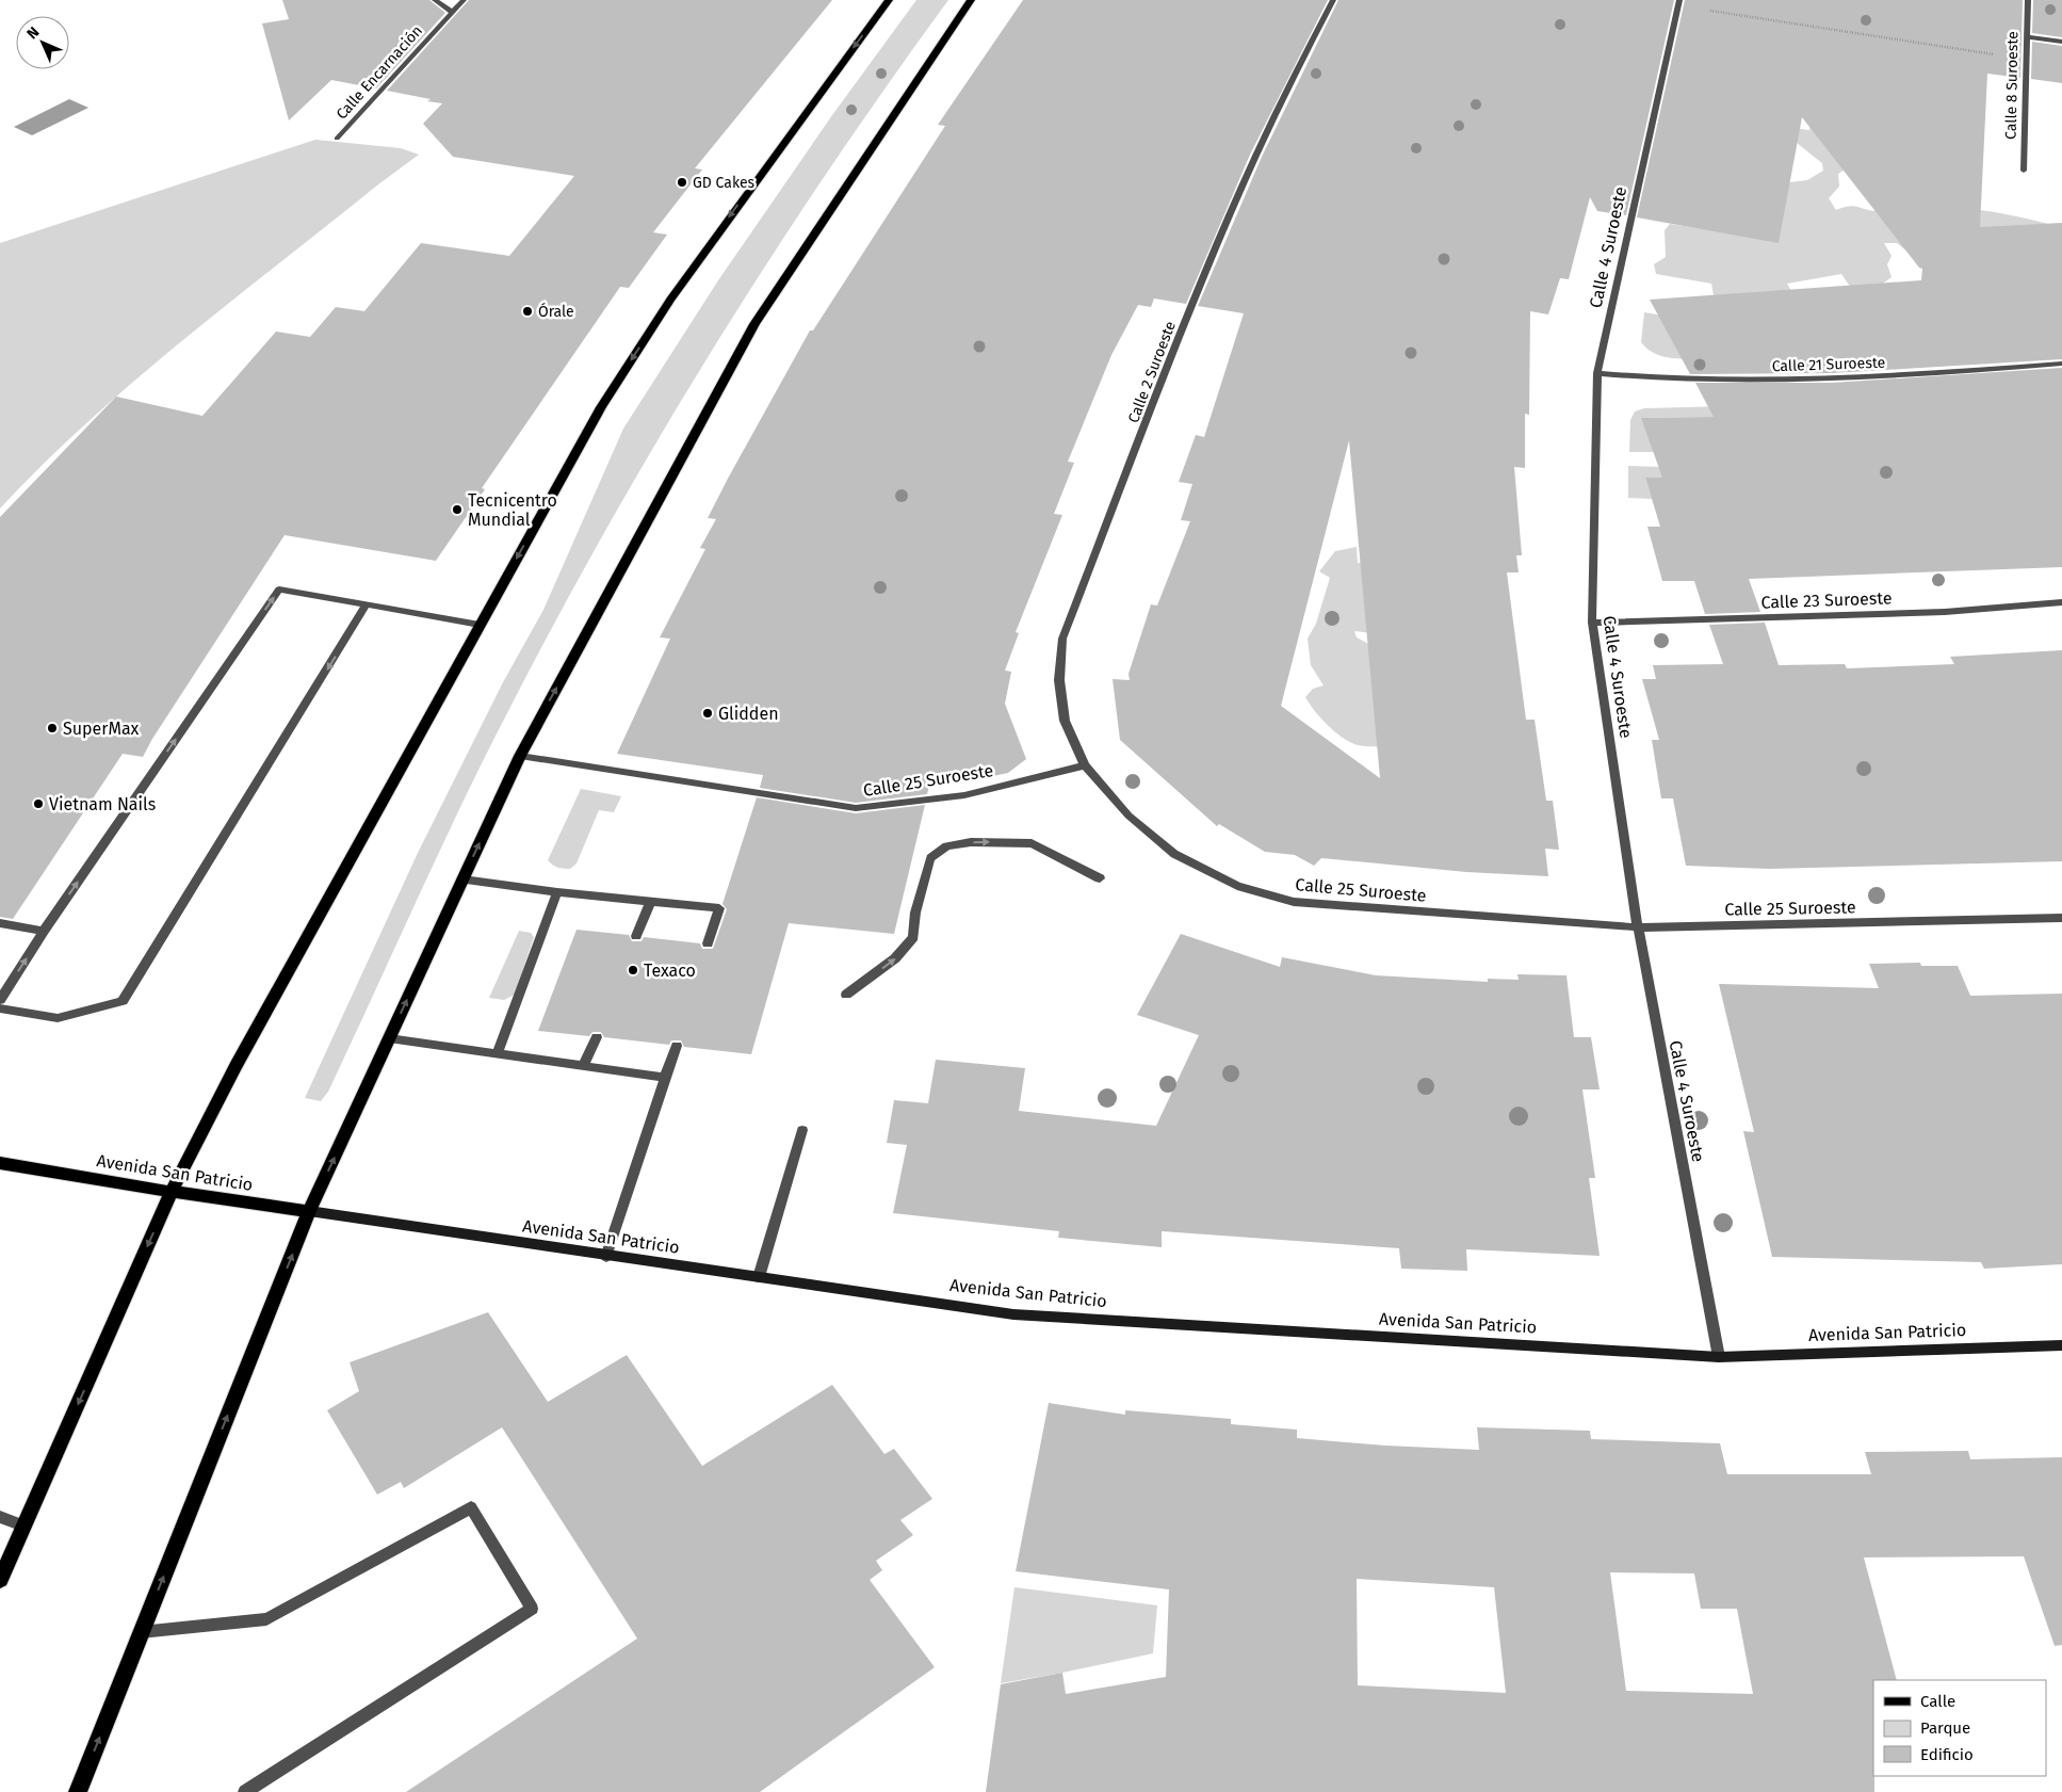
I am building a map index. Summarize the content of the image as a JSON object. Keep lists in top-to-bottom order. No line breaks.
{"streets":{"main road":["Avenida San Patricio"],"street":["Calle Encarnación","Calle 8 Suroeste","Calle 4 Suroeste","Calle 21 Suroeste","Calle 2 Suroeste","Calle 23 Suroeste","Calle 25 Suroeste"]},"crossings":[["Calle 4 Suroeste","Calle 21 Suroeste"],["Calle 4 Suroeste","Calle 23 Suroeste"],["Calle 4 Suroeste","Calle 25 Suroeste"],["Calle 4 Suroeste","Avenida San Patricio"],["Calle 2 Suroeste","Calle 25 Suroeste"]],"places":["GD Cakes","Órale","Tecnicentro Mundial","Glidden","SuperMax","Vietnam Nails","Texaco"],"legend":["Calle","Parque","Edificio"],"north":"top left"}
